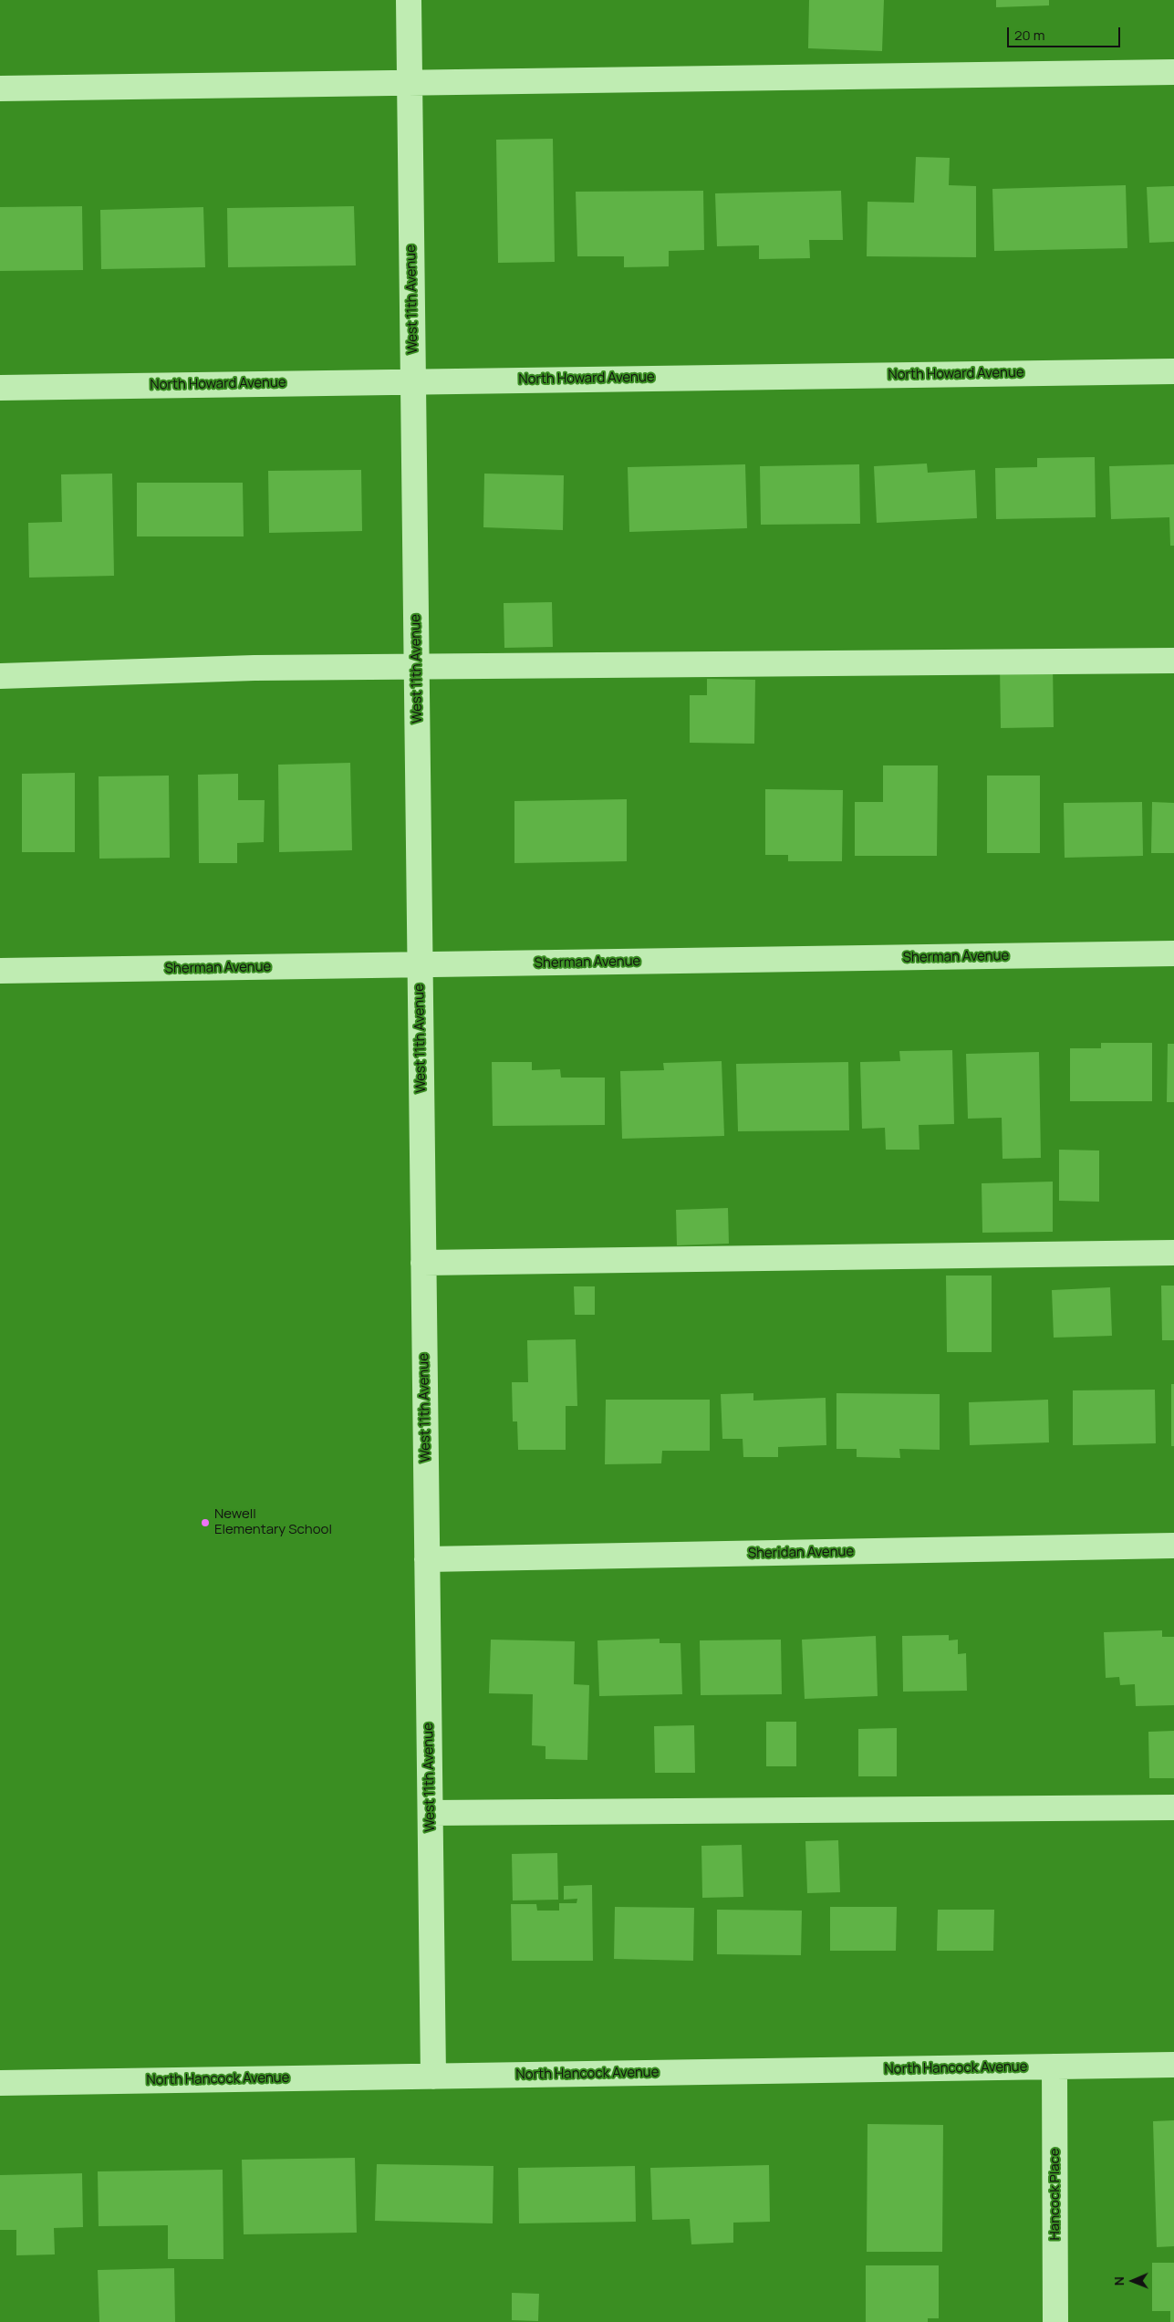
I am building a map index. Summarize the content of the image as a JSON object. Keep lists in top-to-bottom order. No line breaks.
{"streets":{"street":["West 11th Avenue","North Howard Avenue","Sherman Avenue","Sheridan Avenue","North Hancock Avenue","Hancock Place"]},"crossings":[["West 11th Avenue","North Howard Avenue"],["West 11th Avenue","Sherman Avenue"],["West 11th Avenue","Sheridan Avenue"],["West 11th Avenue","North Hancock Avenue"],["North Hancock Avenue","Hancock Place"]],"places":["Newell Elementary School"],"scale_bar":"20 m","north":"left"}
